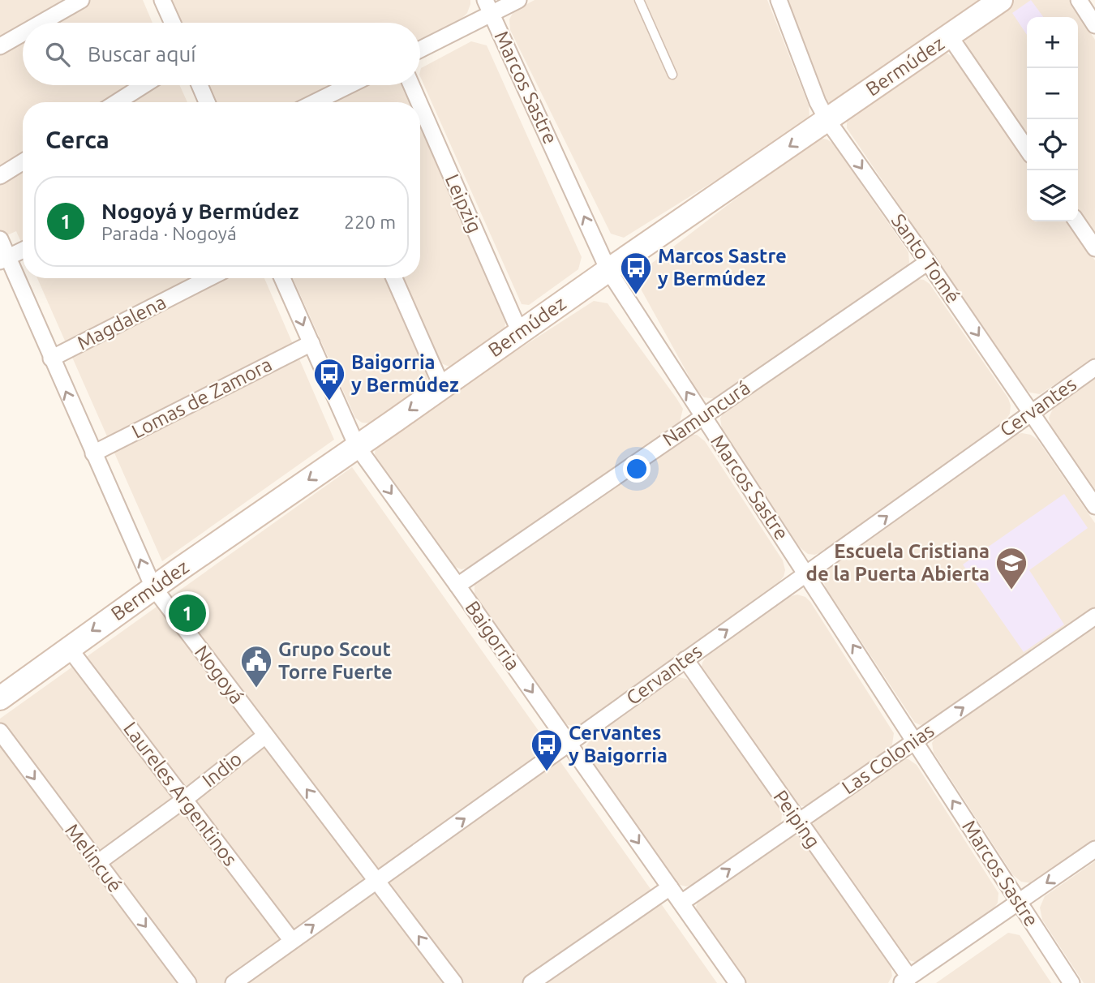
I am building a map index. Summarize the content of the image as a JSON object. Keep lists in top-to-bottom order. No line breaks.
{"streets":{"street":["Bermúdez","Marcos Sastre","Leipzig","Santo Tomé","Magdalena","Lomas de Zamora","Cervantes","Namuncurá","Baigorria","Nogoyá","Las Colonias","Indio","Laureles Argentinos","Peiping","Melincué"]},"crossings":[["Bermúdez","Marcos Sastre"],["Bermúdez","Leipzig"],["Bermúdez","Santo Tomé"],["Bermúdez","Baigorria"],["Bermúdez","Nogoyá"],["Bermúdez","Laureles Argentinos"],["Marcos Sastre","Cervantes"],["Marcos Sastre","Namuncurá"],["Marcos Sastre","Las Colonias"],["Santo Tomé","Cervantes"],["Santo Tomé","Namuncurá"],["Magdalena","Nogoyá"],["Lomas de Zamora","Baigorria"],["Lomas de Zamora","Nogoyá"],["Cervantes","Baigorria"],["Cervantes","Nogoyá"],["Cervantes","Laureles Argentinos"],["Cervantes","Peiping"],["Namuncurá","Baigorria"],["Baigorria","Las Colonias"],["Nogoyá","Indio"],["Las Colonias","Peiping"],["Indio","Laureles Argentinos"],["Indio","Melincué"]],"one_way":["Bermúdez","Marcos Sastre","Santo Tomé","Cervantes","Baigorria","Nogoyá","Las Colonias","Melincué"],"places":{"bus stop":["Marcos Sastre y Bermúdez","Baigorria y Bermúdez","Cervantes y Baigorria"],"school or university":["Escuela Cristiana de la Puerta Abierta"],"public building":["Grupo Scout Torre Fuerte"]},"page":{"map_buttons":["+","−"],"search":"Buscar aquí","heading":"Cerca","list":[{"mark":"1","name":"Nogoyá y Bermúdez","note":"Parada · Nogoyá","value":"220 m"}],"pins":"1"}}
